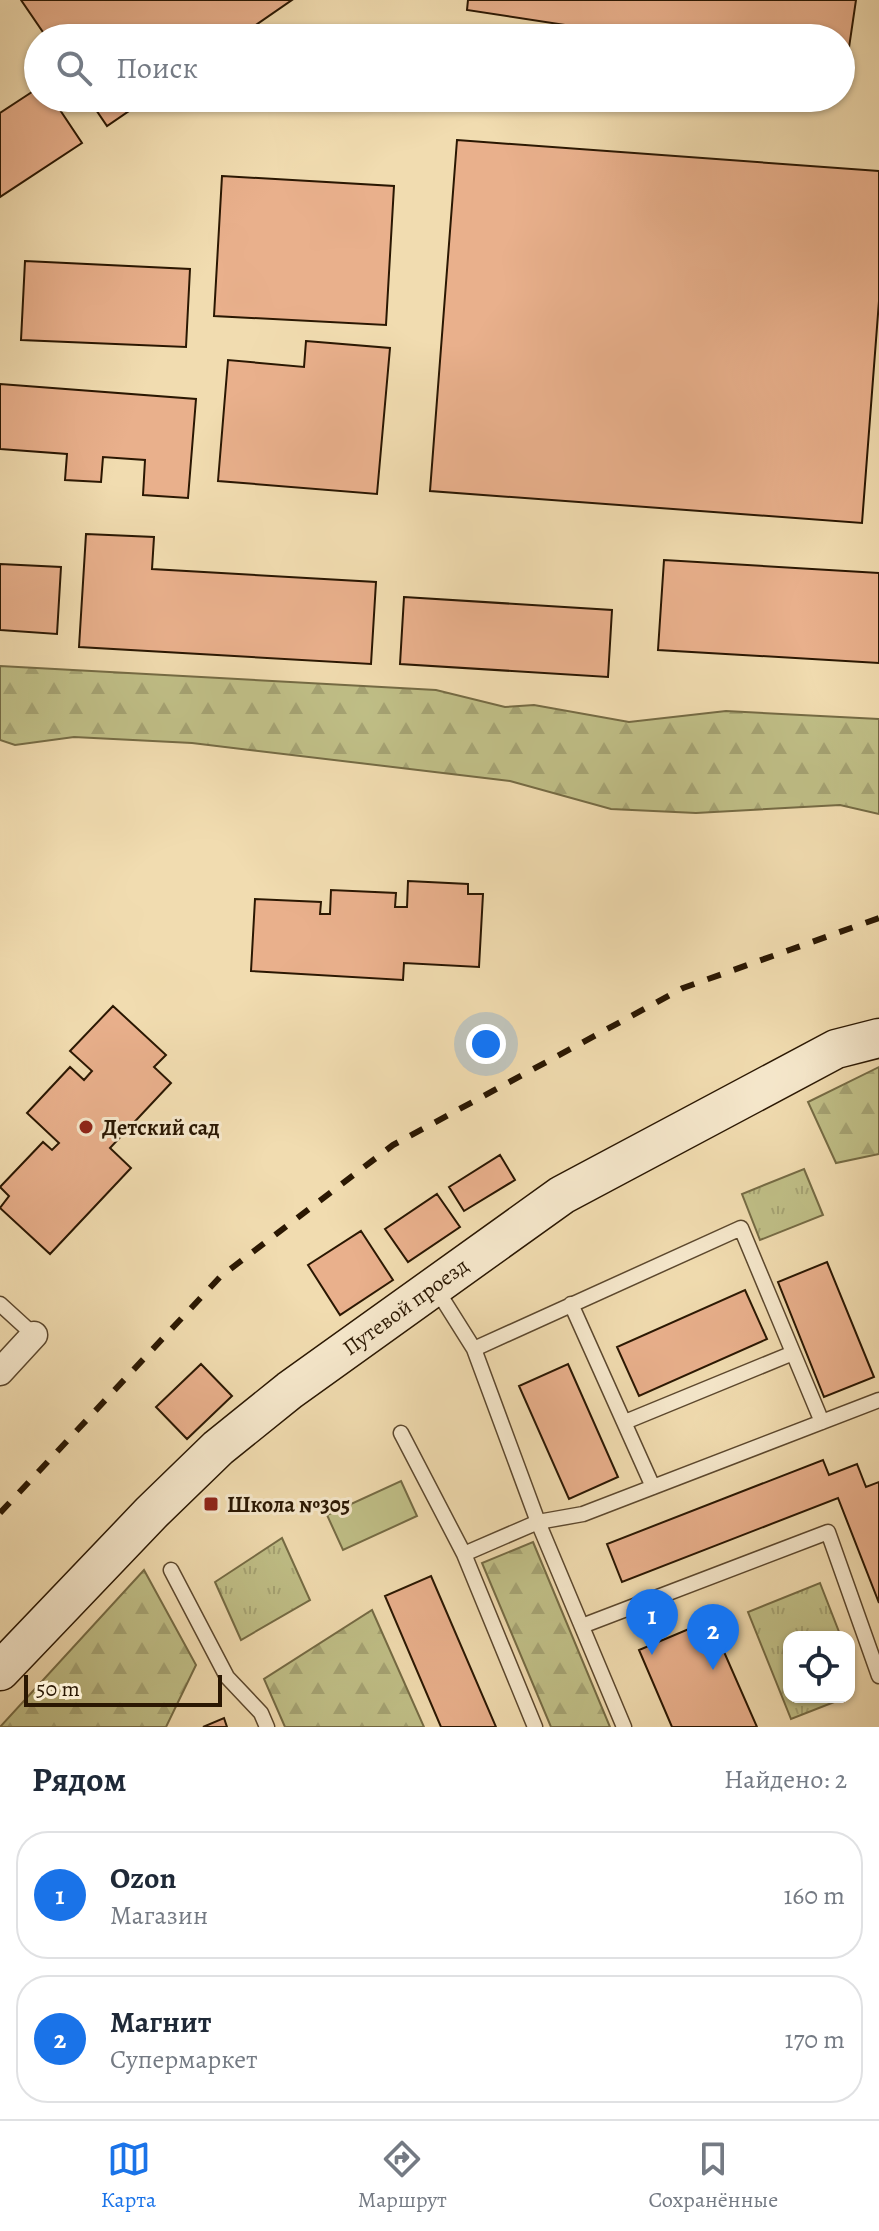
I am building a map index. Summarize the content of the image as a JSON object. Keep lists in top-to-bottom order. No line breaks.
{"streets":{"street":["Путевой проезд"]},"places":{"other":["Детский сад"],"transit":["Школа №305"]},"scale_bar":"50 m","page":{"search":"Поиск","pins":["1","2"],"scale":"50 m","heading":["Рядом","Найдено: 2"],"list":[{"mark":"1","name":"Ozon","note":"Магазин","value":"160 m"},{"mark":"2","name":"Магнит","note":"Супермаркет","value":"170 m"}],"nav":["Карта","Маршрут","Сохранённые"]}}
